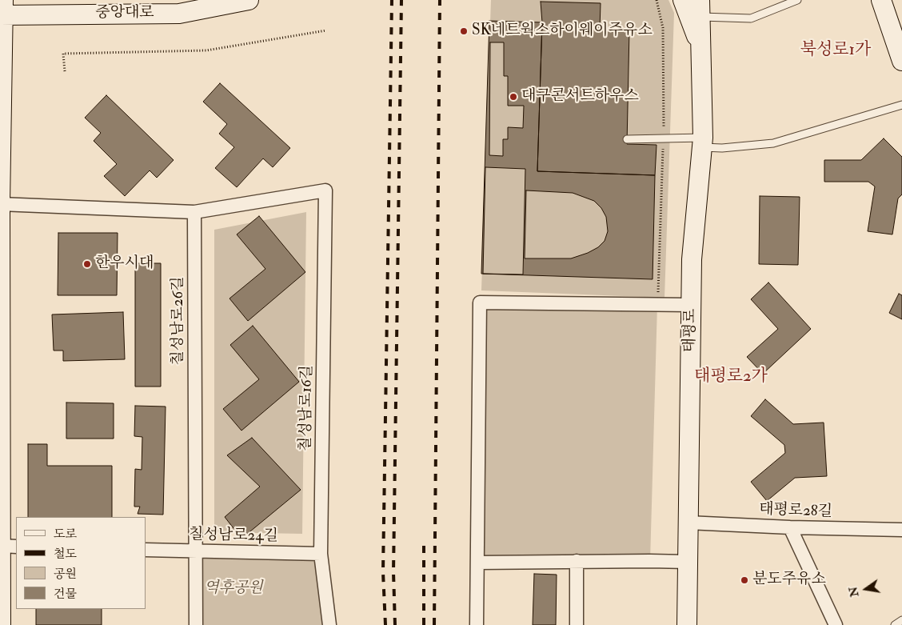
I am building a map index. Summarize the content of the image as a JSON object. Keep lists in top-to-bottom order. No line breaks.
{"streets":{"main road":["중앙대로","태평로"],"street":["칠성남로26길","칠성남로16길","태평로28길","칠성남로24길"]},"crossings":[["칠성남로26길","칠성남로16길"],["칠성남로26길","칠성남로24길"],["태평로","태평로28길"],["칠성남로16길","칠성남로24길"]],"districts":["북성로1가","태평로2가"],"parks":["역후공원"],"places":["SK네트웍스하이웨이주유소","대구콘서트하우스","한우시대","분도주유소"],"legend":["도로","철도","공원","건물"],"north":"left"}
